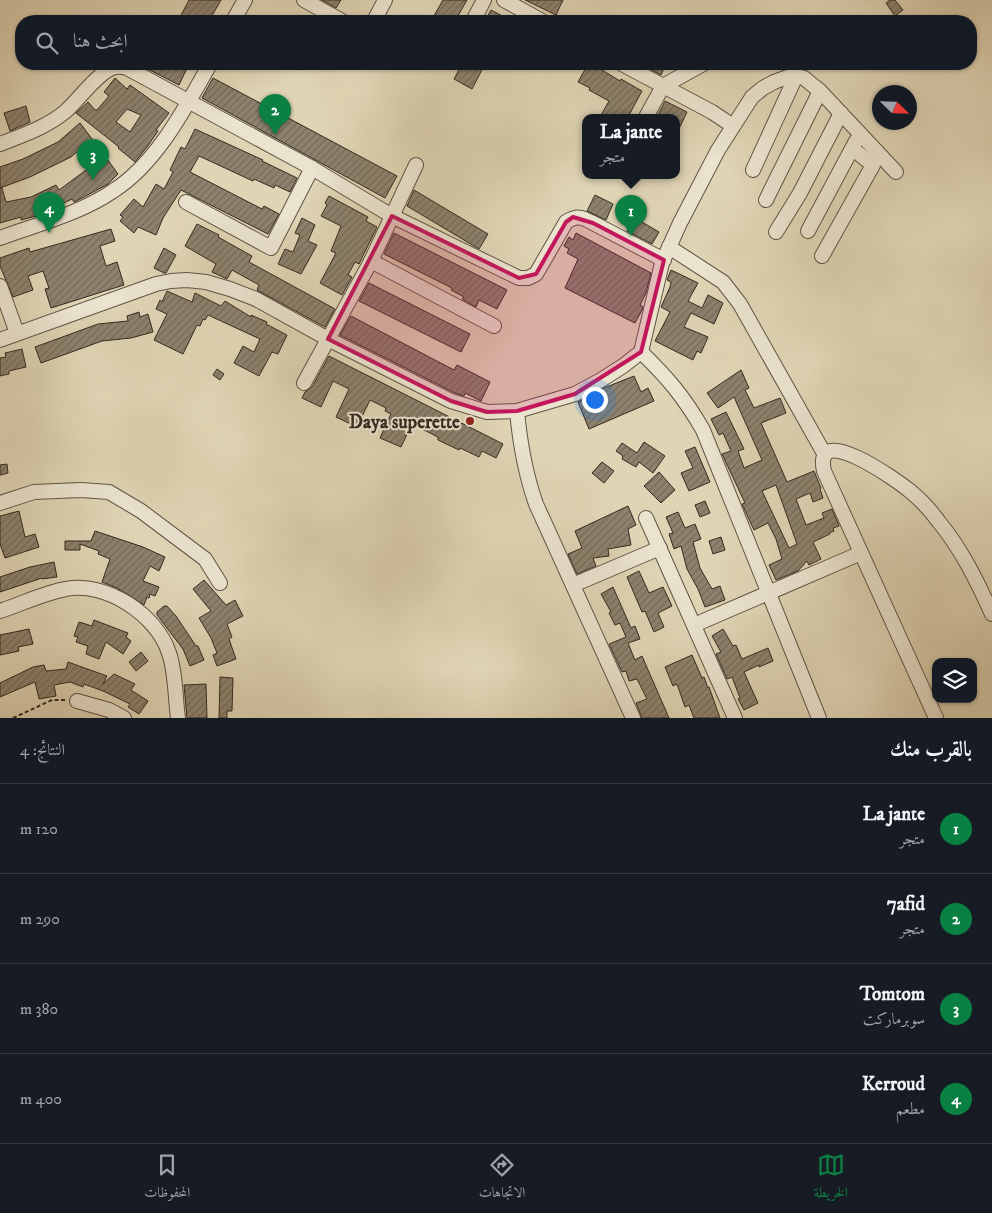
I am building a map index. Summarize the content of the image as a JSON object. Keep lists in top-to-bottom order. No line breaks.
{"places":["Daya superette"],"north":"bottom right","page":{"search":"ابحث هنا","pins":["2","3","4","1"],"popup":["La jante","متجر"],"heading":["بالقرب منك","النتائج: 4"],"list":[{"mark":"1","name":"La jante","note":"متجر","value":"120 m"},{"mark":"2","name":"7afid","note":"متجر","value":"290 m"},{"mark":"3","name":"Tomtom","note":"سوبرماركت","value":"380 m"},{"mark":"4","name":"Kerroud","note":"مطعم","value":"400 m"}],"nav":["الخريطة","الاتجاهات","المحفوظات"]}}
